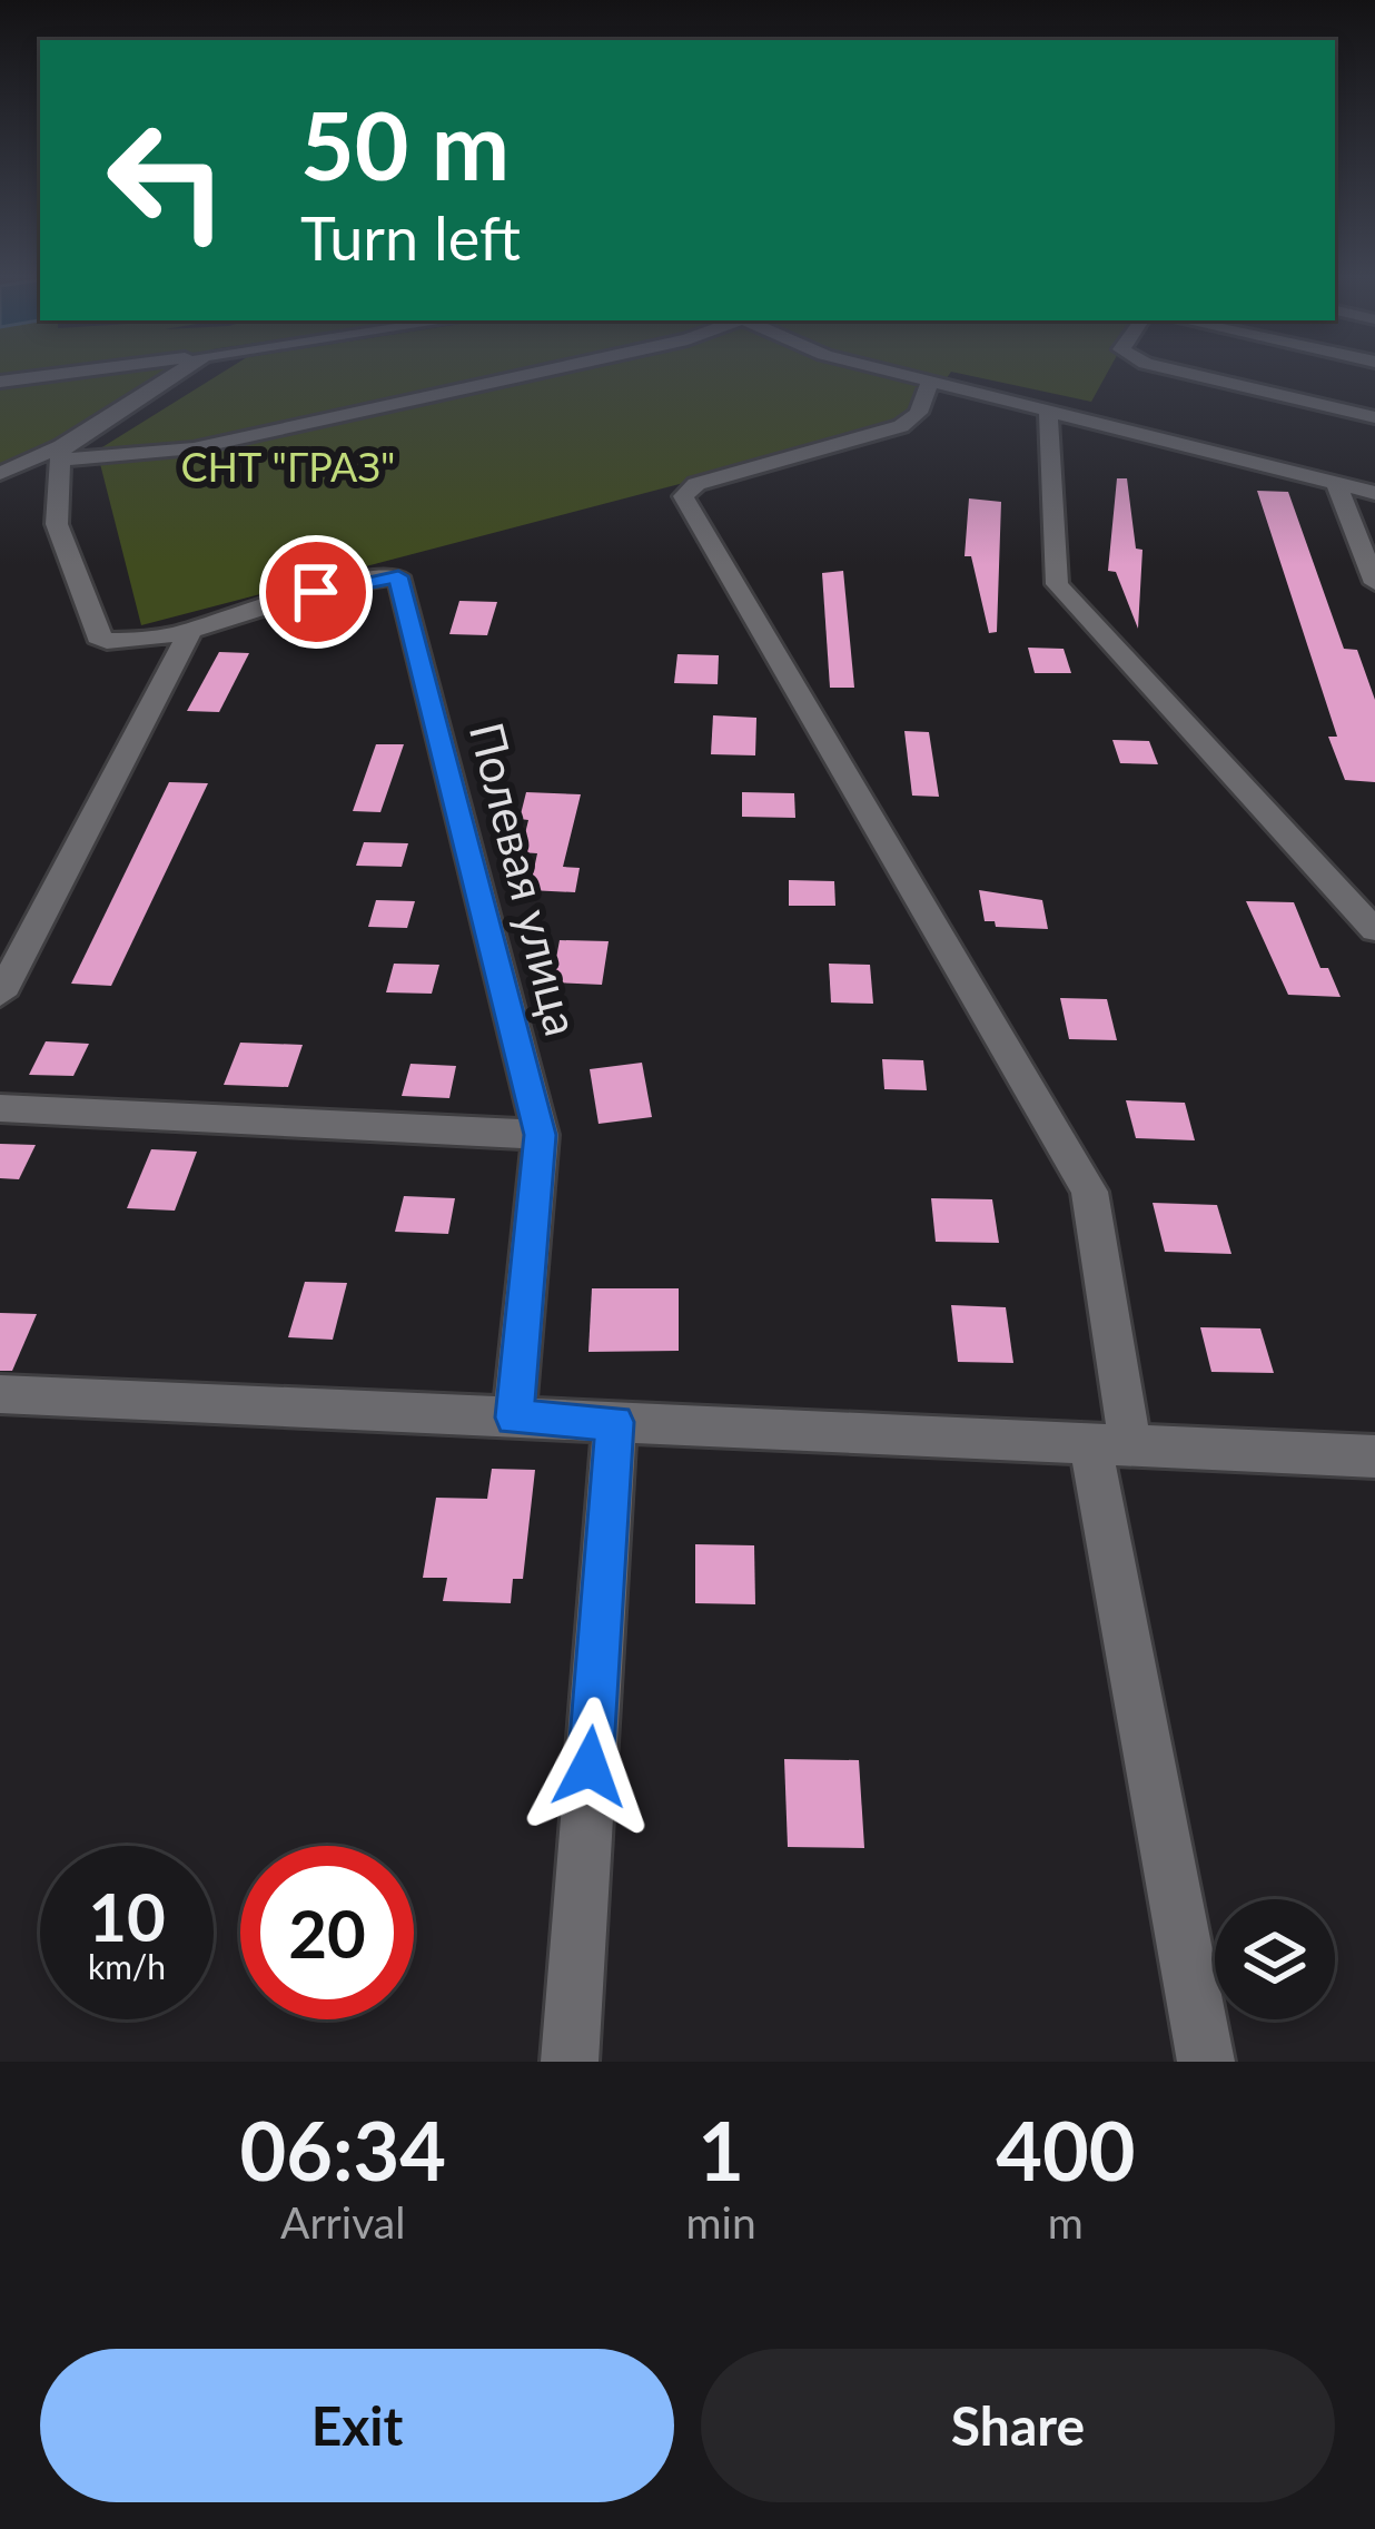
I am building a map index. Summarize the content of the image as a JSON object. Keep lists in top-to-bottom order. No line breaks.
{"streets":{"street":["Полевая улица"]},"parks":["СНТ \"ГРАЗ\""],"page":{"turn":["50 m","Turn left"],"speed":"10 km/h","limit":"20","eta":["06:34","Arrival","1","min","400","m"],"buttons":["Exit","Share"]}}
